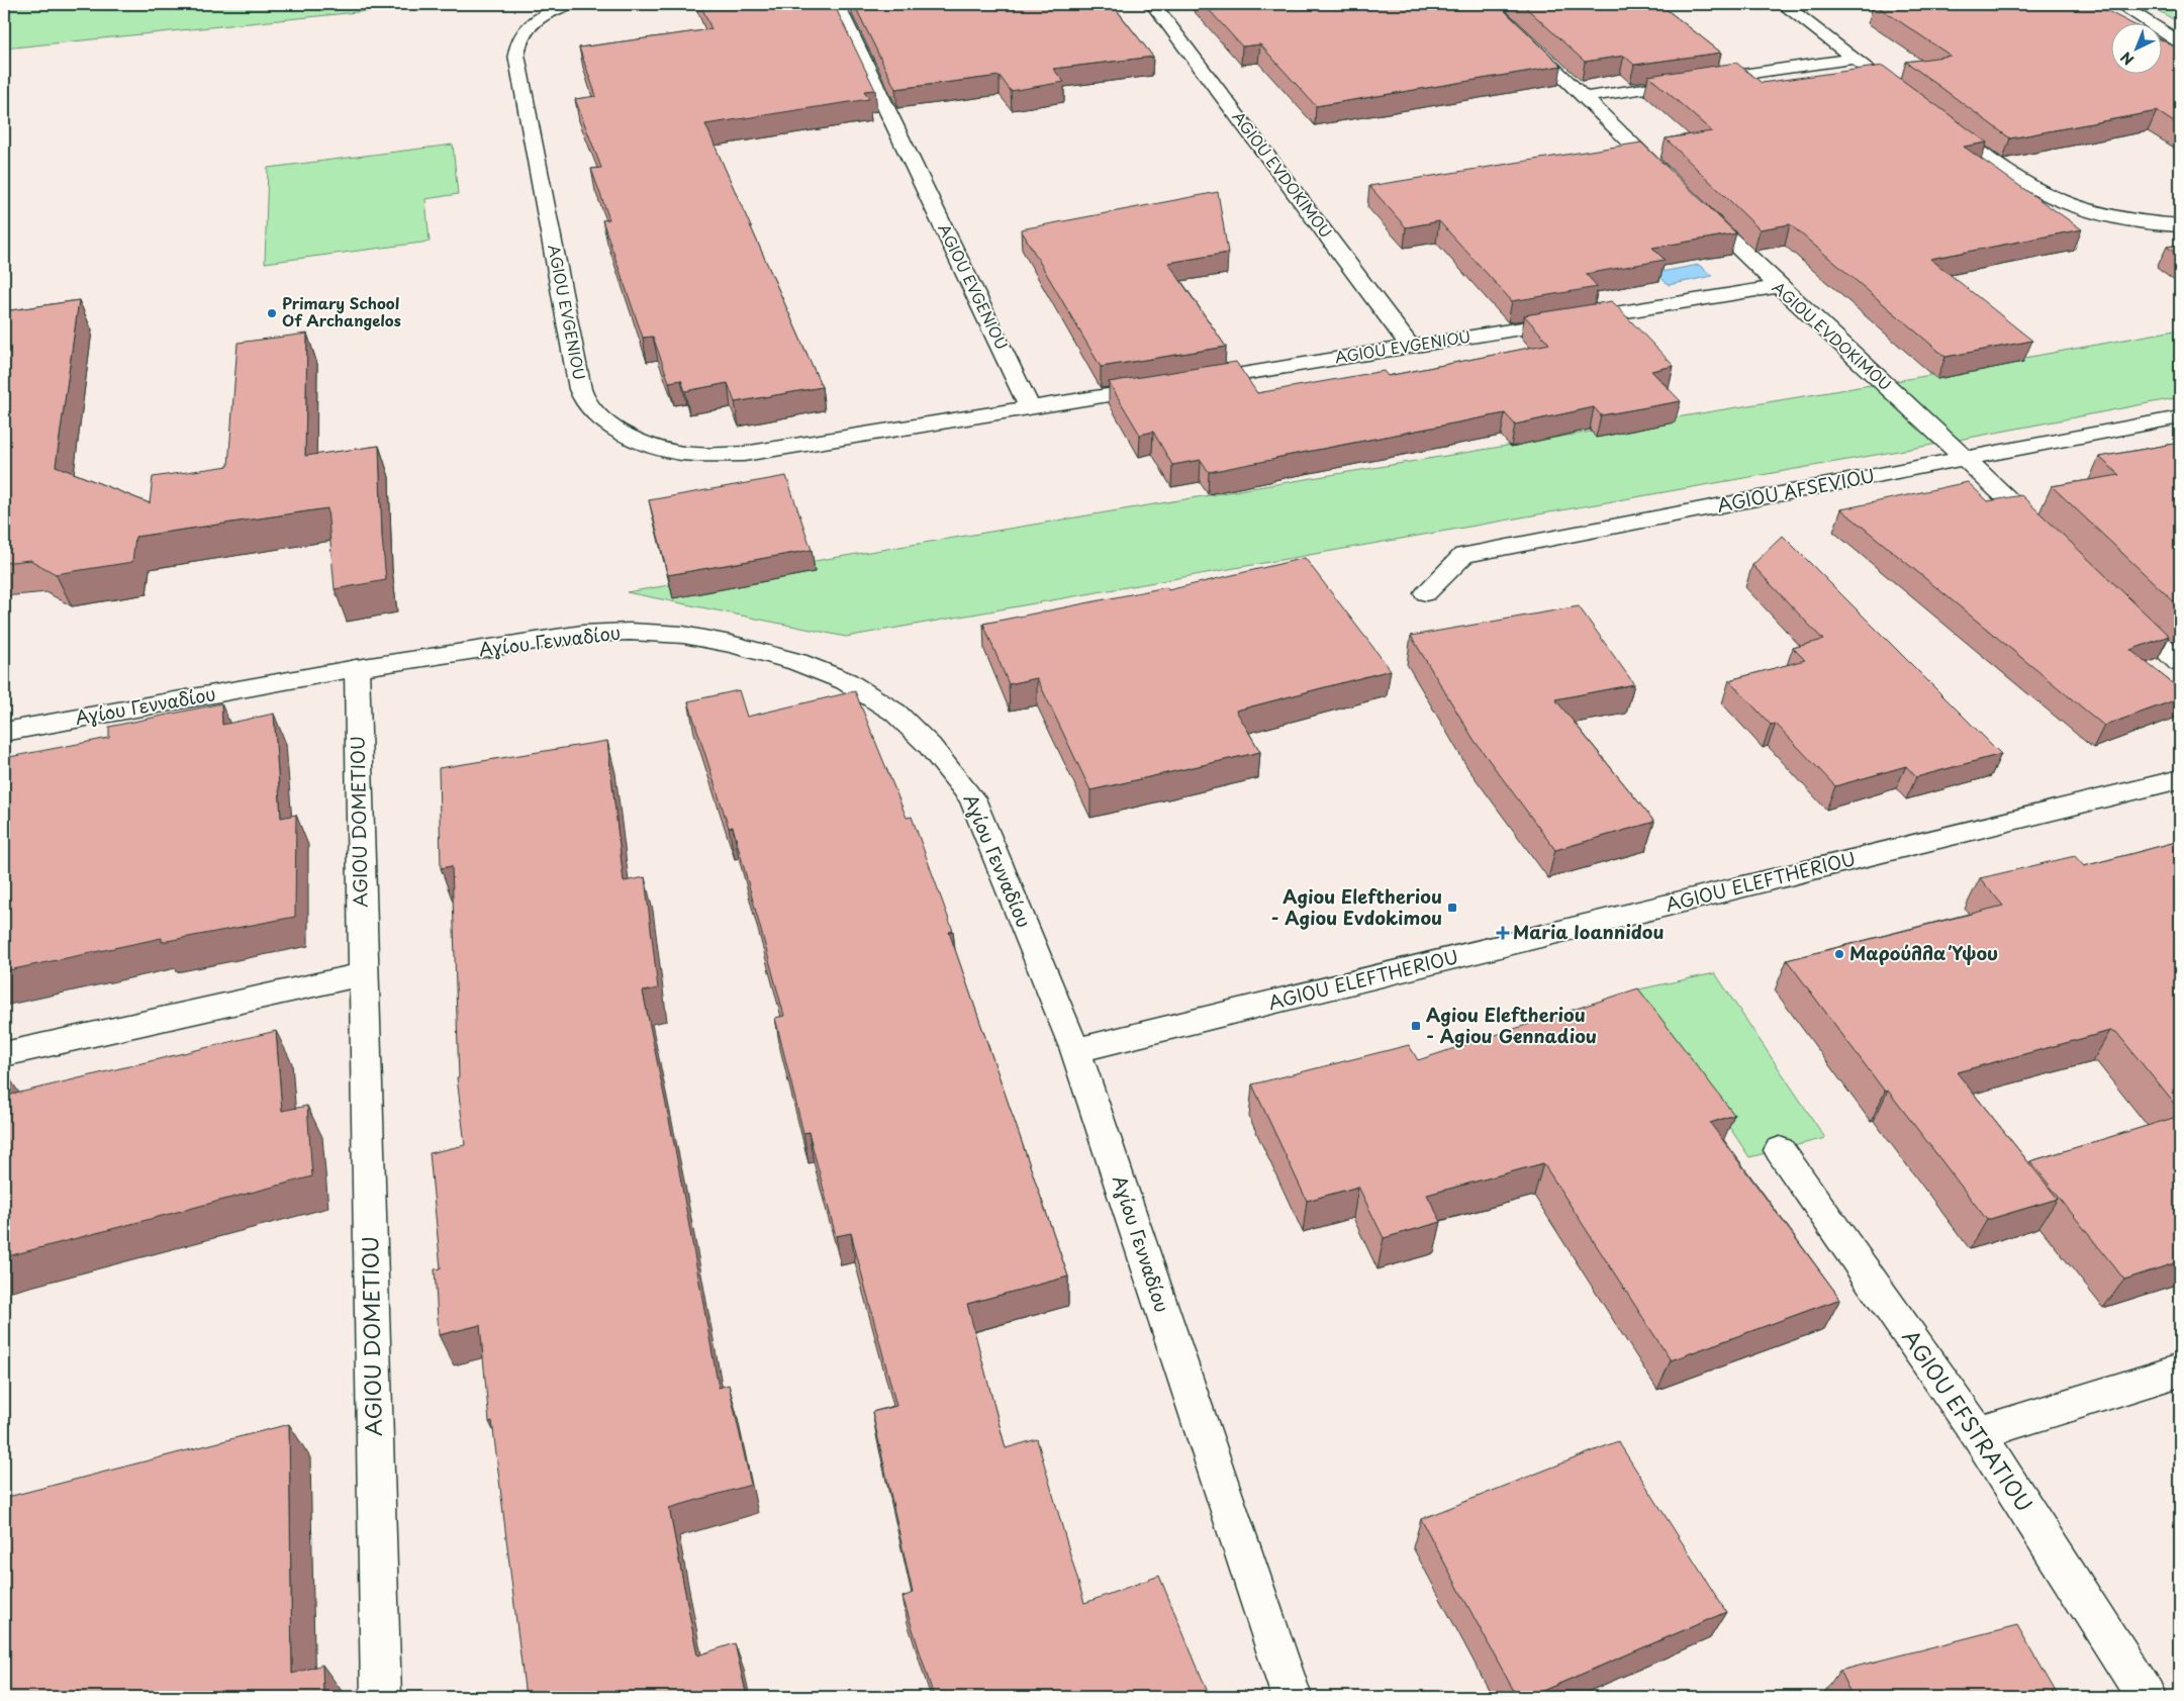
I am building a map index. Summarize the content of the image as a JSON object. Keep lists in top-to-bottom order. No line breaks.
{"streets":{"street":["AGIOU EVDOKIMOU","AGIOU EVGENIOU","AGIOU AFSEVIOU","Αγίου Γενναδίου","AGIOU DOMETIOU","AGIOU ELEFTHERIOU","AGIOU EFSTRATIOU"]},"crossings":[["AGIOU EVDOKIMOU","AGIOU EVGENIOU"],["AGIOU EVDOKIMOU","AGIOU AFSEVIOU"],["Αγίου Γενναδίου","AGIOU DOMETIOU"],["Αγίου Γενναδίου","AGIOU ELEFTHERIOU"]],"places":{"other":["Primary School Of Archangelos","Μαρούλλα Ύψου"],"transit":["Agiou Eleftheriou - Agiou Evdokimou","Agiou Eleftheriou - Agiou Gennadiou"],"health":["Maria Ioannidou"]},"north":"bottom left"}
